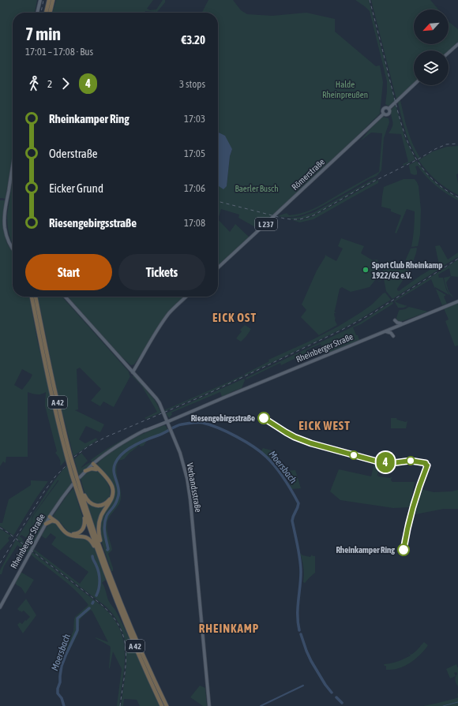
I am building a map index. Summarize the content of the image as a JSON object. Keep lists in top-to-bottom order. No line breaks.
{"streets":{"highway":["A 42"],"main road":["Römerstraße","L 237","Rheinberger Straße","Verbandsstraße"]},"crossings":[["Rheinberger Straße","Verbandsstraße"]],"districts":["EICK OST","EICK WEST","RHEINKAMP"],"water":["Moersbach"],"parks":["Halde Rheinpreußen","Baerler Busch"],"places":["Sport Club Rheinkamp 1922/62 e.V.","Riesengebirgsstraße","Rheinkamper Ring"],"lines":["bus line 4"],"north":"bottom left","page":{"on_map":"4","heading":["7 min","17:01 – 17:08 · Bus","€3.20"],"legs":["2","4","3 stops"],"list":[{"name":"Rheinkamper Ring","value":"17:03"},{"name":"Oderstraße","value":"17:05"},{"name":"Eicker Grund","value":"17:06"},{"name":"Riesengebirgsstraße","value":"17:08"}],"buttons":["Start","Tickets"]}}
